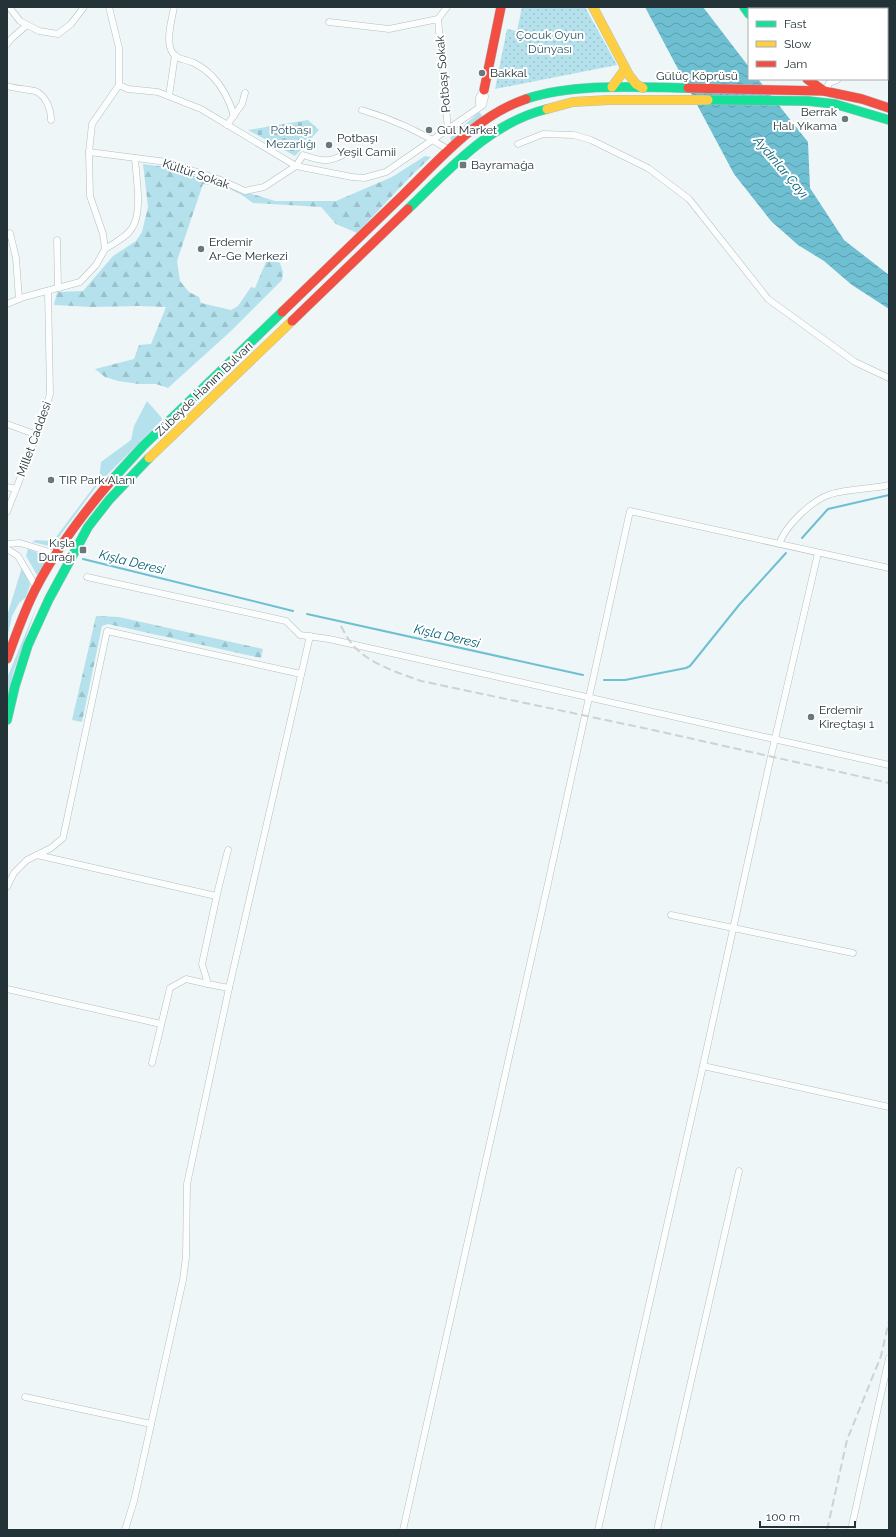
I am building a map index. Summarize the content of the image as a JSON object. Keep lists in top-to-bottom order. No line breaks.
{"streets":{"main road":["Gülüç Köprüsü","Zübeyde Hanım Bulvarı"],"street":["Potbaşı Sokak","Kültür Sokak","Millet Caddesi"]},"crossings":[["Gülüç Köprüsü","Zübeyde Hanım Bulvarı"]],"water":["Aydınlar Çayı","Kışla Deresi"],"parks":["Çocuk Oyun Dünyası","Potbaşı Mezarlığı"],"places":{"other":["Bakkal","Berrak Halı Yıkama","Gül Market","Potbaşı Yeşil Camii","Erdemir Ar-Ge Merkezi","TIR Park Alanı","Erdemir Kireçtaşı 1"],"transit":["Bayramağa","Kışla Durağı"]},"legend":["Fast","Slow","Jam"],"scale_bar":"100 m"}
